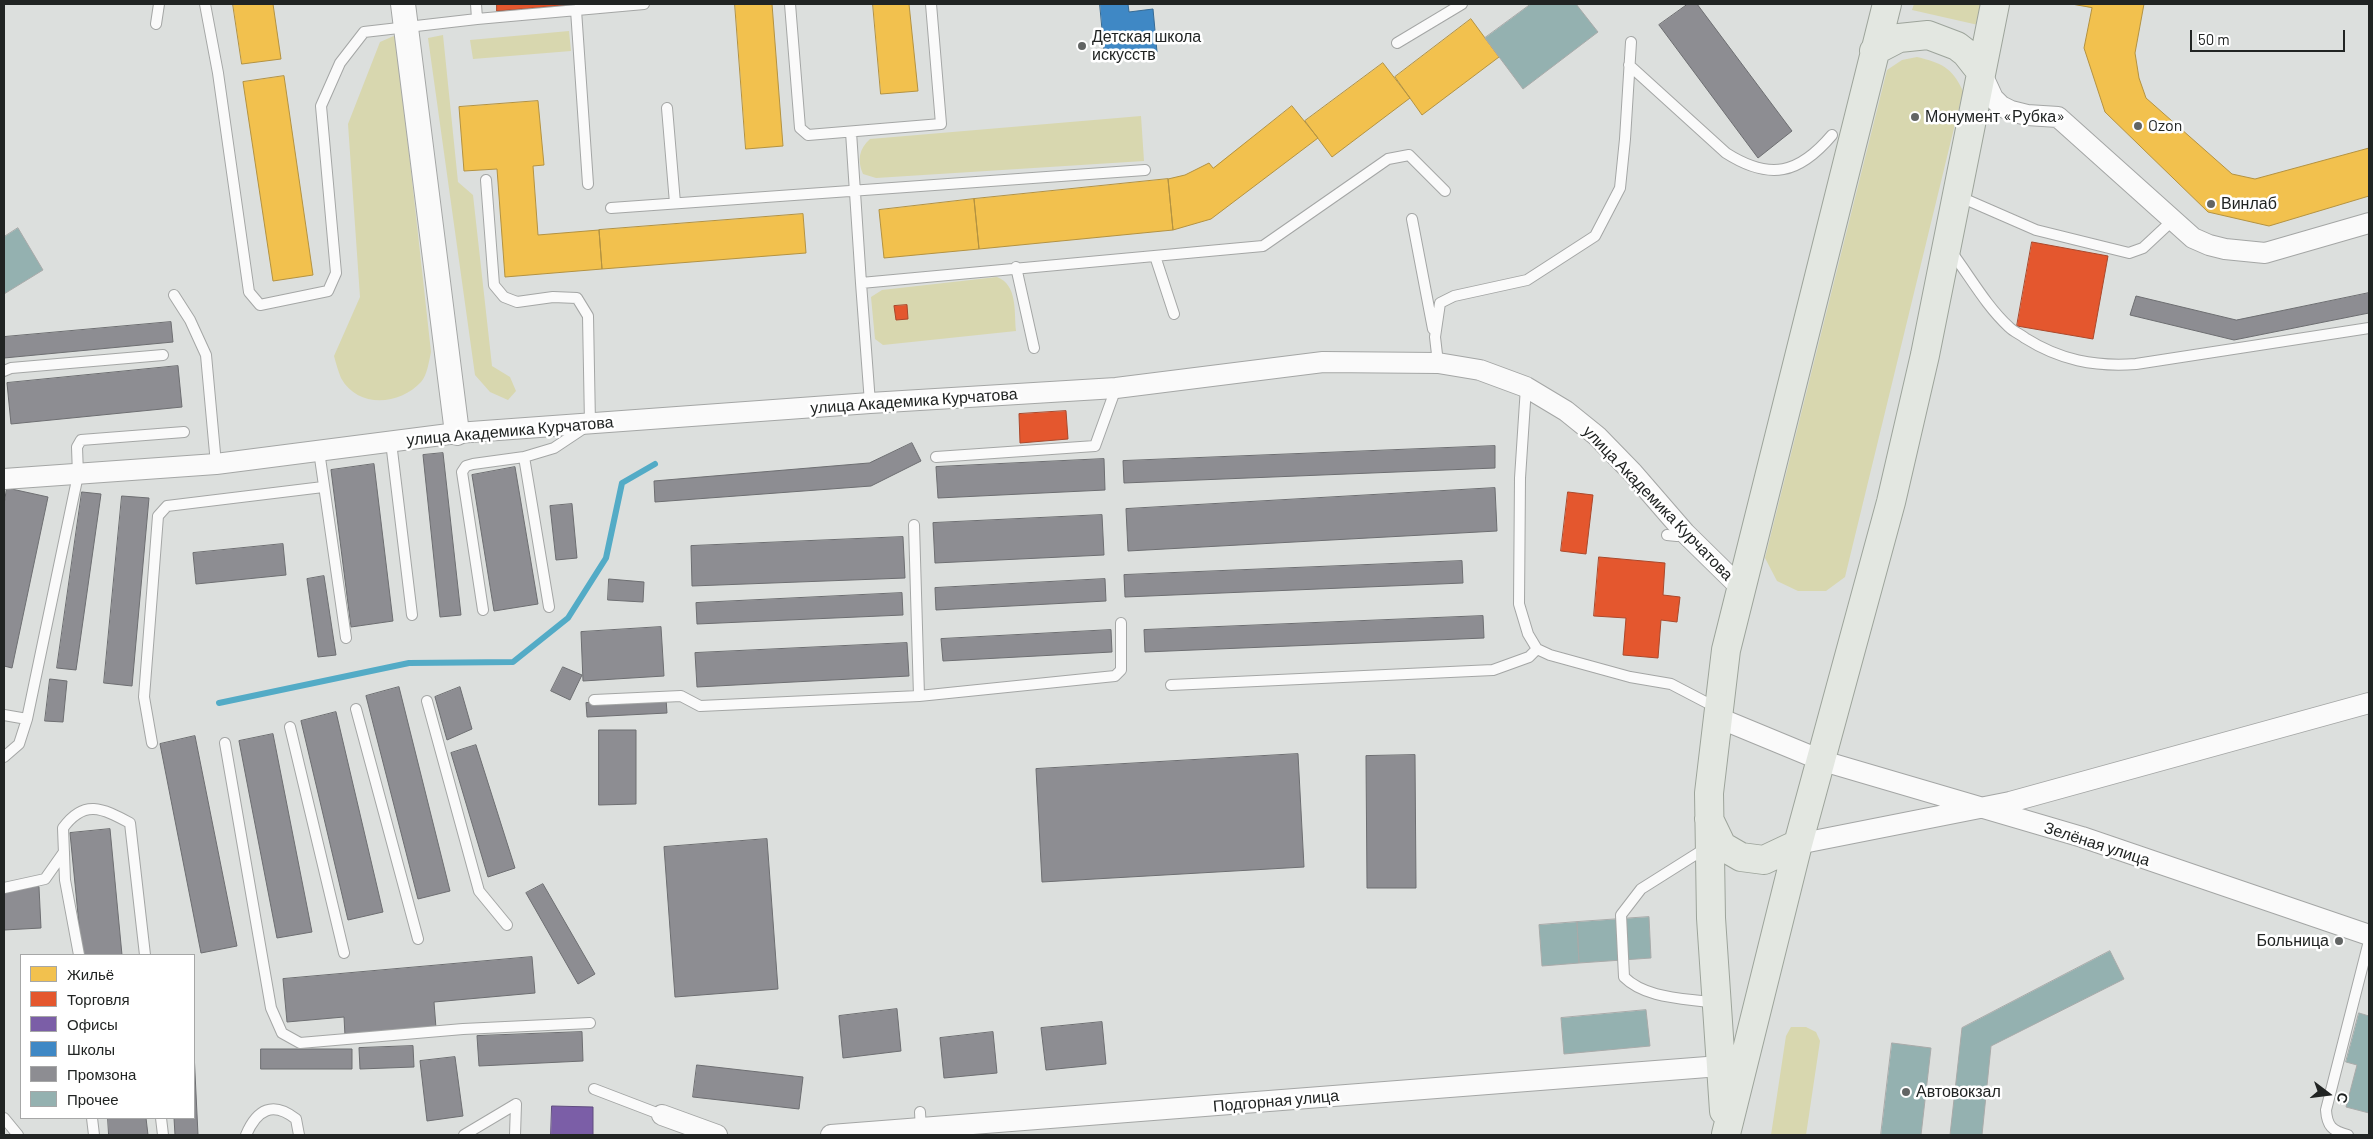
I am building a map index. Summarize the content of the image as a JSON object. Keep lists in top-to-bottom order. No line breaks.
{"streets":{"street":["улица Академика Курчатова","Зелёная улица","Подгорная улица"]},"places":["Детская школа искусств","Монумент «Рубка»","Ozon","Винлаб","Больница","Автовокзал"],"legend":["Жильё","Торговля","Офисы","Школы","Промзона","Прочее"],"scale_bar":"50 m","north":"right"}
